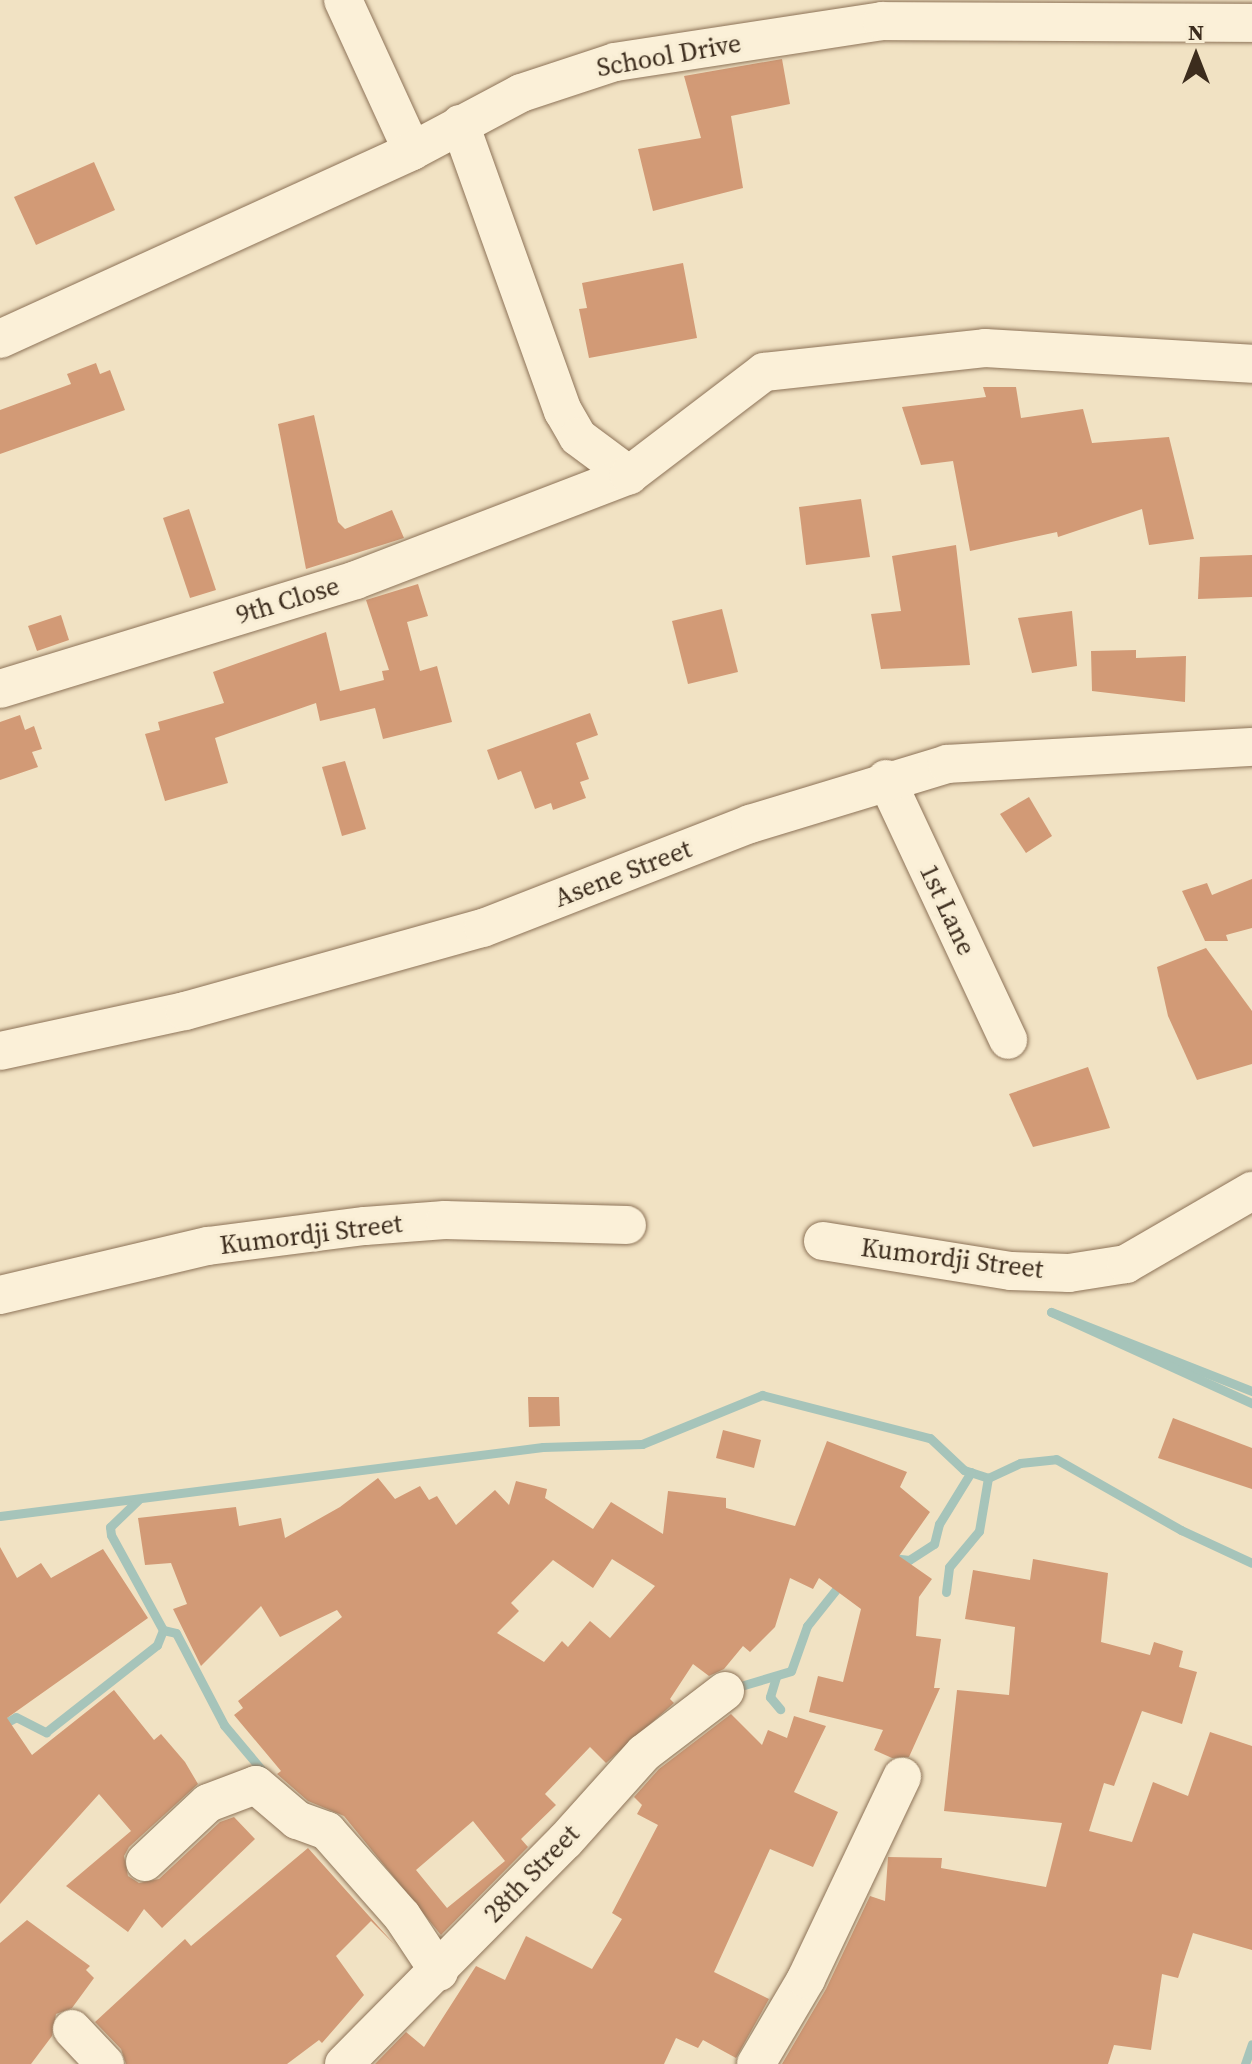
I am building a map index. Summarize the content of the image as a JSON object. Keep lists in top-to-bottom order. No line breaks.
{"streets":{"street":["School Drive","9th Close","Asene Street","1st Lane","Kumordji Street","28th Street"]},"crossings":[["Asene Street","1st Lane"]],"north":"top"}
